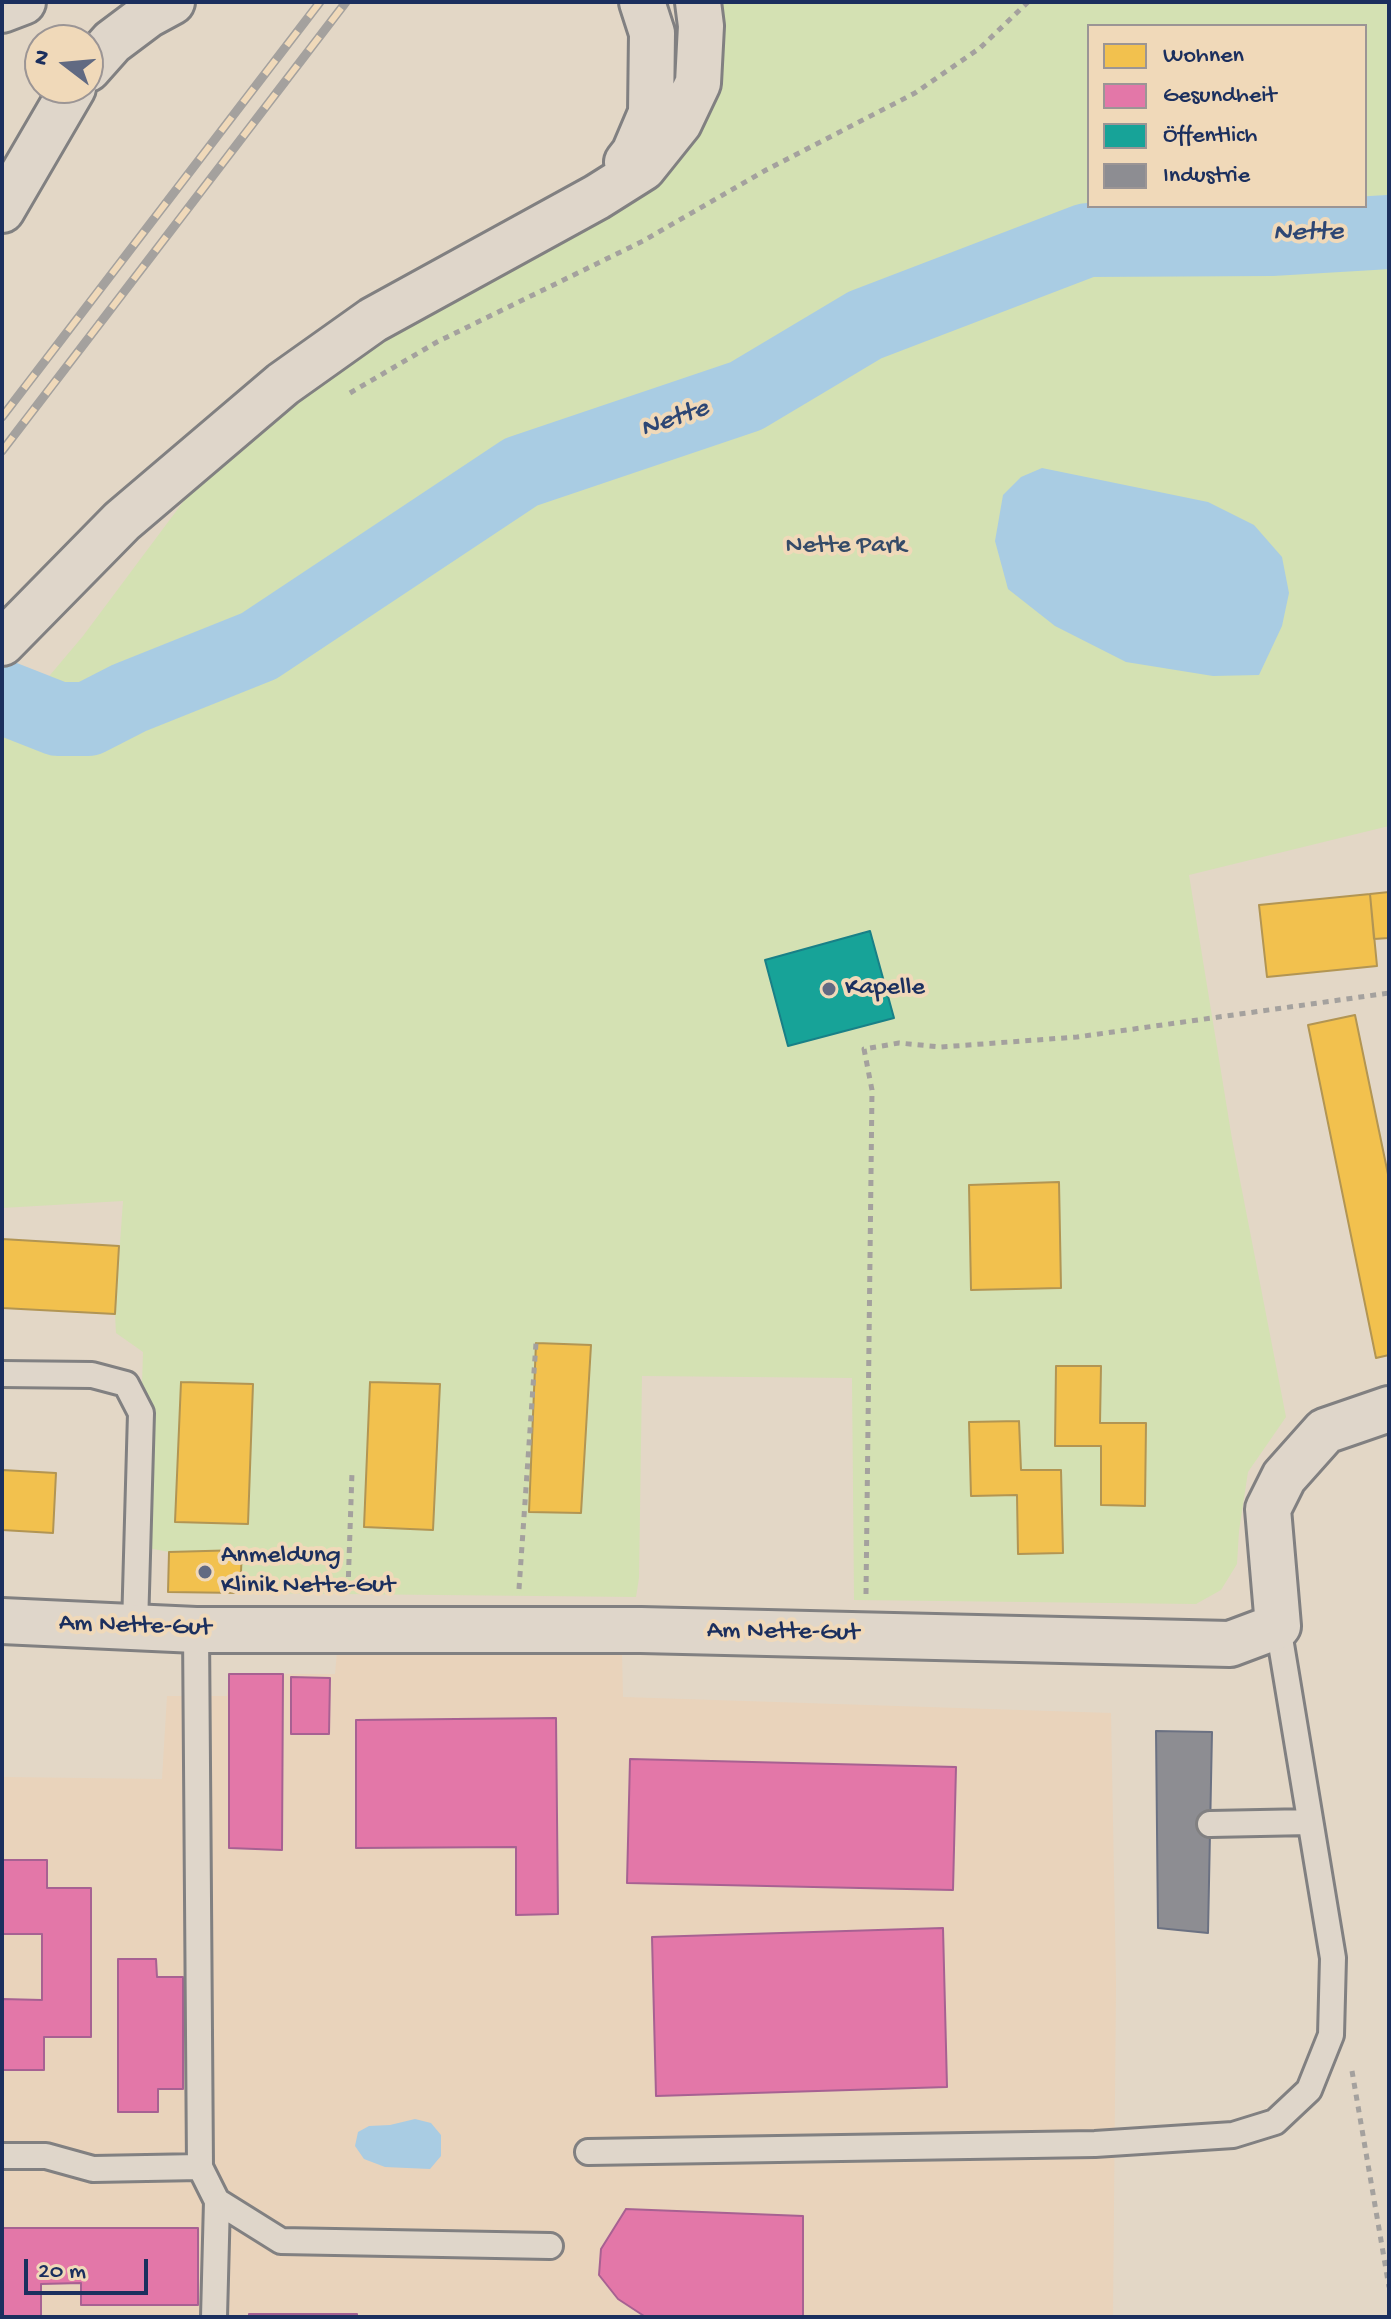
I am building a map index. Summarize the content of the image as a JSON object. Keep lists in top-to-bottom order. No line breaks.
{"streets":{"street":["Am Nette-Gut"]},"water":["Nette"],"parks":["Nette Park"],"places":["Kapelle","Anmeldung Klinik Nette-Gut"],"legend":["Wohnen","Gesundheit","Öffentlich","Industrie"],"scale_bar":"20 m","north":"left"}
